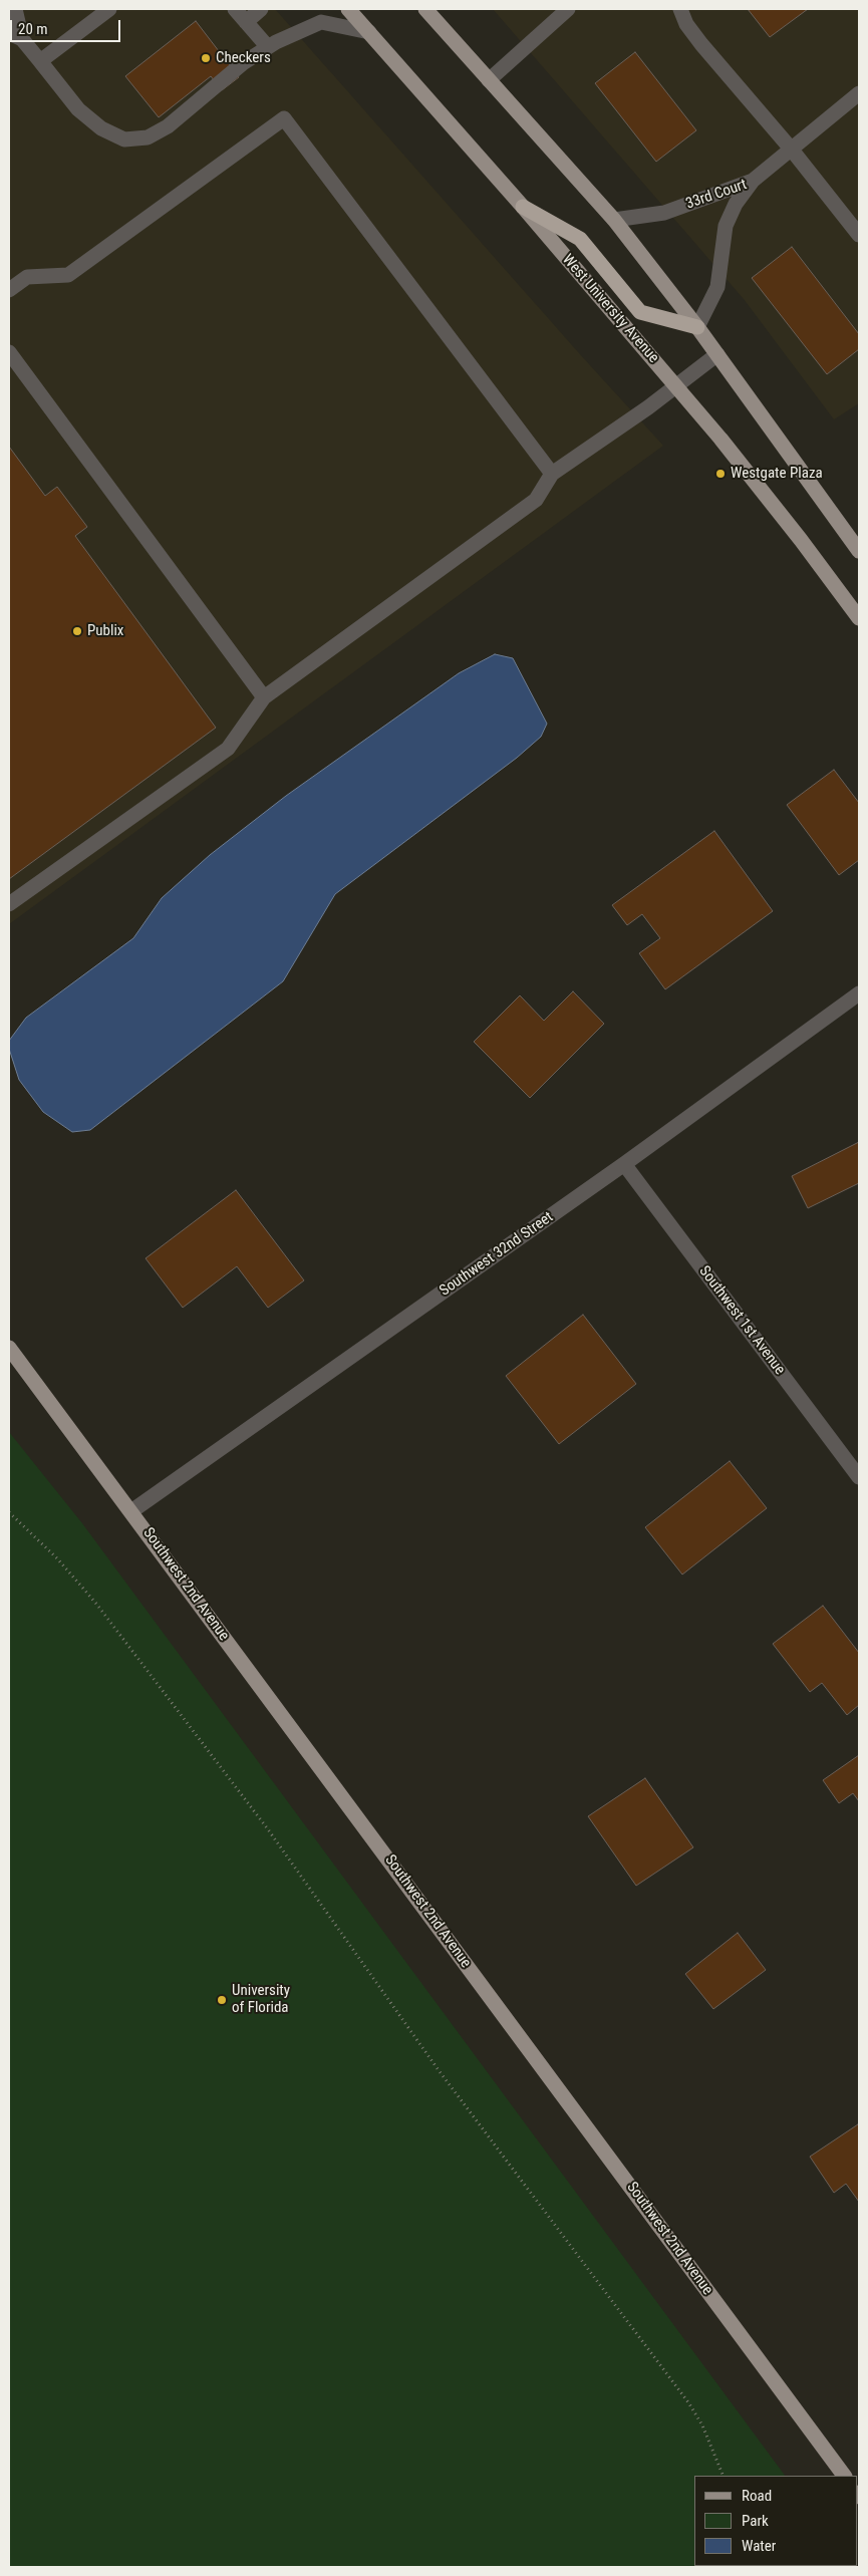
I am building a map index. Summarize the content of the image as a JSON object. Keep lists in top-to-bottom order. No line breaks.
{"streets":{"main road":["West University Avenue","Southwest 2nd Avenue"],"street":["33rd Court","Southwest 32nd Street","Southwest 1st Avenue"]},"crossings":[["Southwest 32nd Street","Southwest 1st Avenue"],["Southwest 32nd Street","Southwest 2nd Avenue"]],"places":["Checkers","Westgate Plaza","Publix","University of Florida"],"legend":["Road","Park","Water"],"scale_bar":"20 m"}
